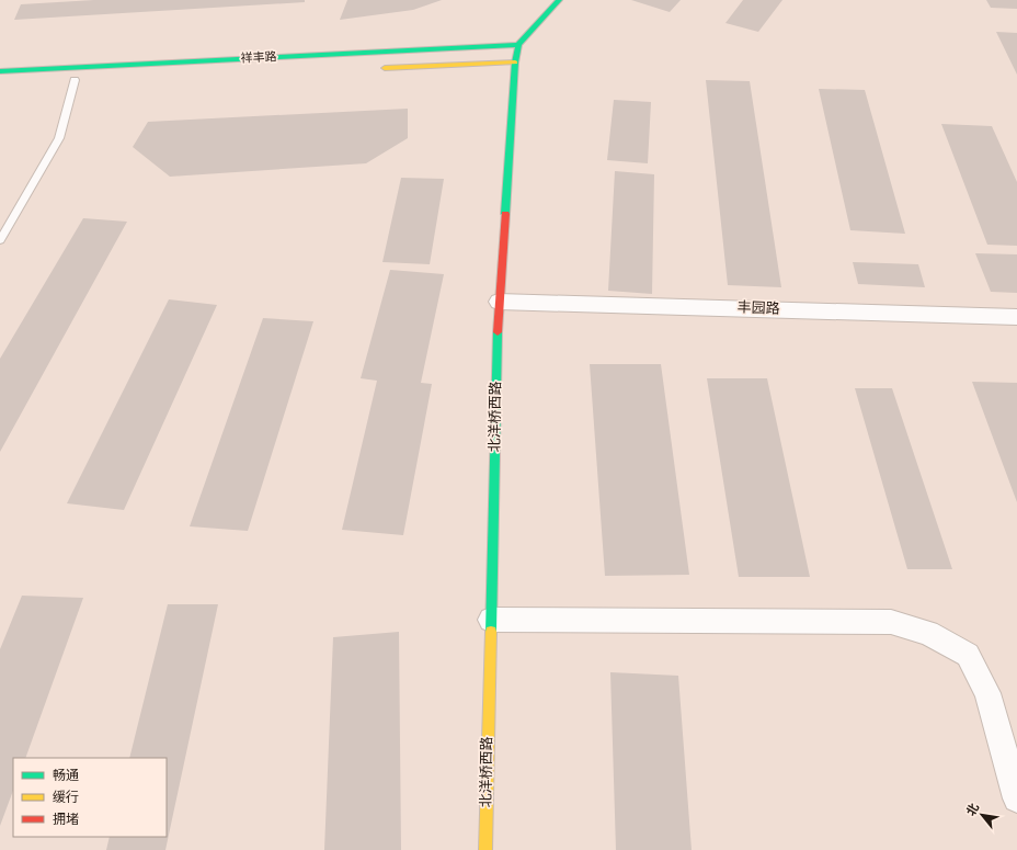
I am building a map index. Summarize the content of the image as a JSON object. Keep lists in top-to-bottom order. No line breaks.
{"streets":{"main road":["祥丰路","北洋桥西路"],"street":["丰园路"]},"crossings":[["祥丰路","北洋桥西路"],["丰园路","北洋桥西路"]],"legend":["畅通","缓行","拥堵"],"north":"top left"}
